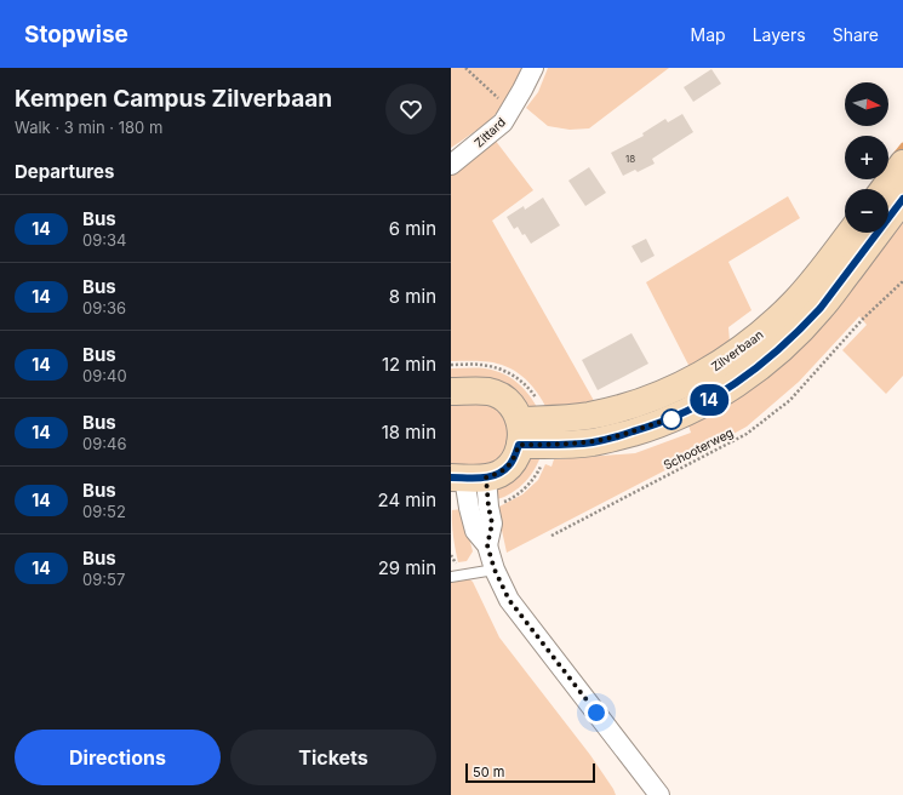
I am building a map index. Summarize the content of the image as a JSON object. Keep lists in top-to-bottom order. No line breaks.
{"streets":{"main road":["Zilverbaan"],"street":["Zittard"],"path":["Schooterweg"]},"lines":["bus line 14"],"house_numbers":["18"],"scale_bar":"50 m","north":"right","page":{"header":"Stopwise","nav":["Map","Layers","Share"],"heading":[["Kempen Campus Zilverbaan","Walk · 3 min · 180 m"],"Departures"],"on_map":"14","map_buttons":["+","−"],"list":[{"mark":"14","name":"Bus","note":"09:34","value":"6 min"},{"mark":"14","name":"Bus","note":"09:36","value":"8 min"},{"mark":"14","name":"Bus","note":"09:40","value":"12 min"},{"mark":"14","name":"Bus","note":"09:46","value":"18 min"},{"mark":"14","name":"Bus","note":"09:52","value":"24 min"},{"mark":"14","name":"Bus","note":"09:57","value":"29 min"}],"buttons":["Directions","Tickets"],"scale":"50 m"}}
